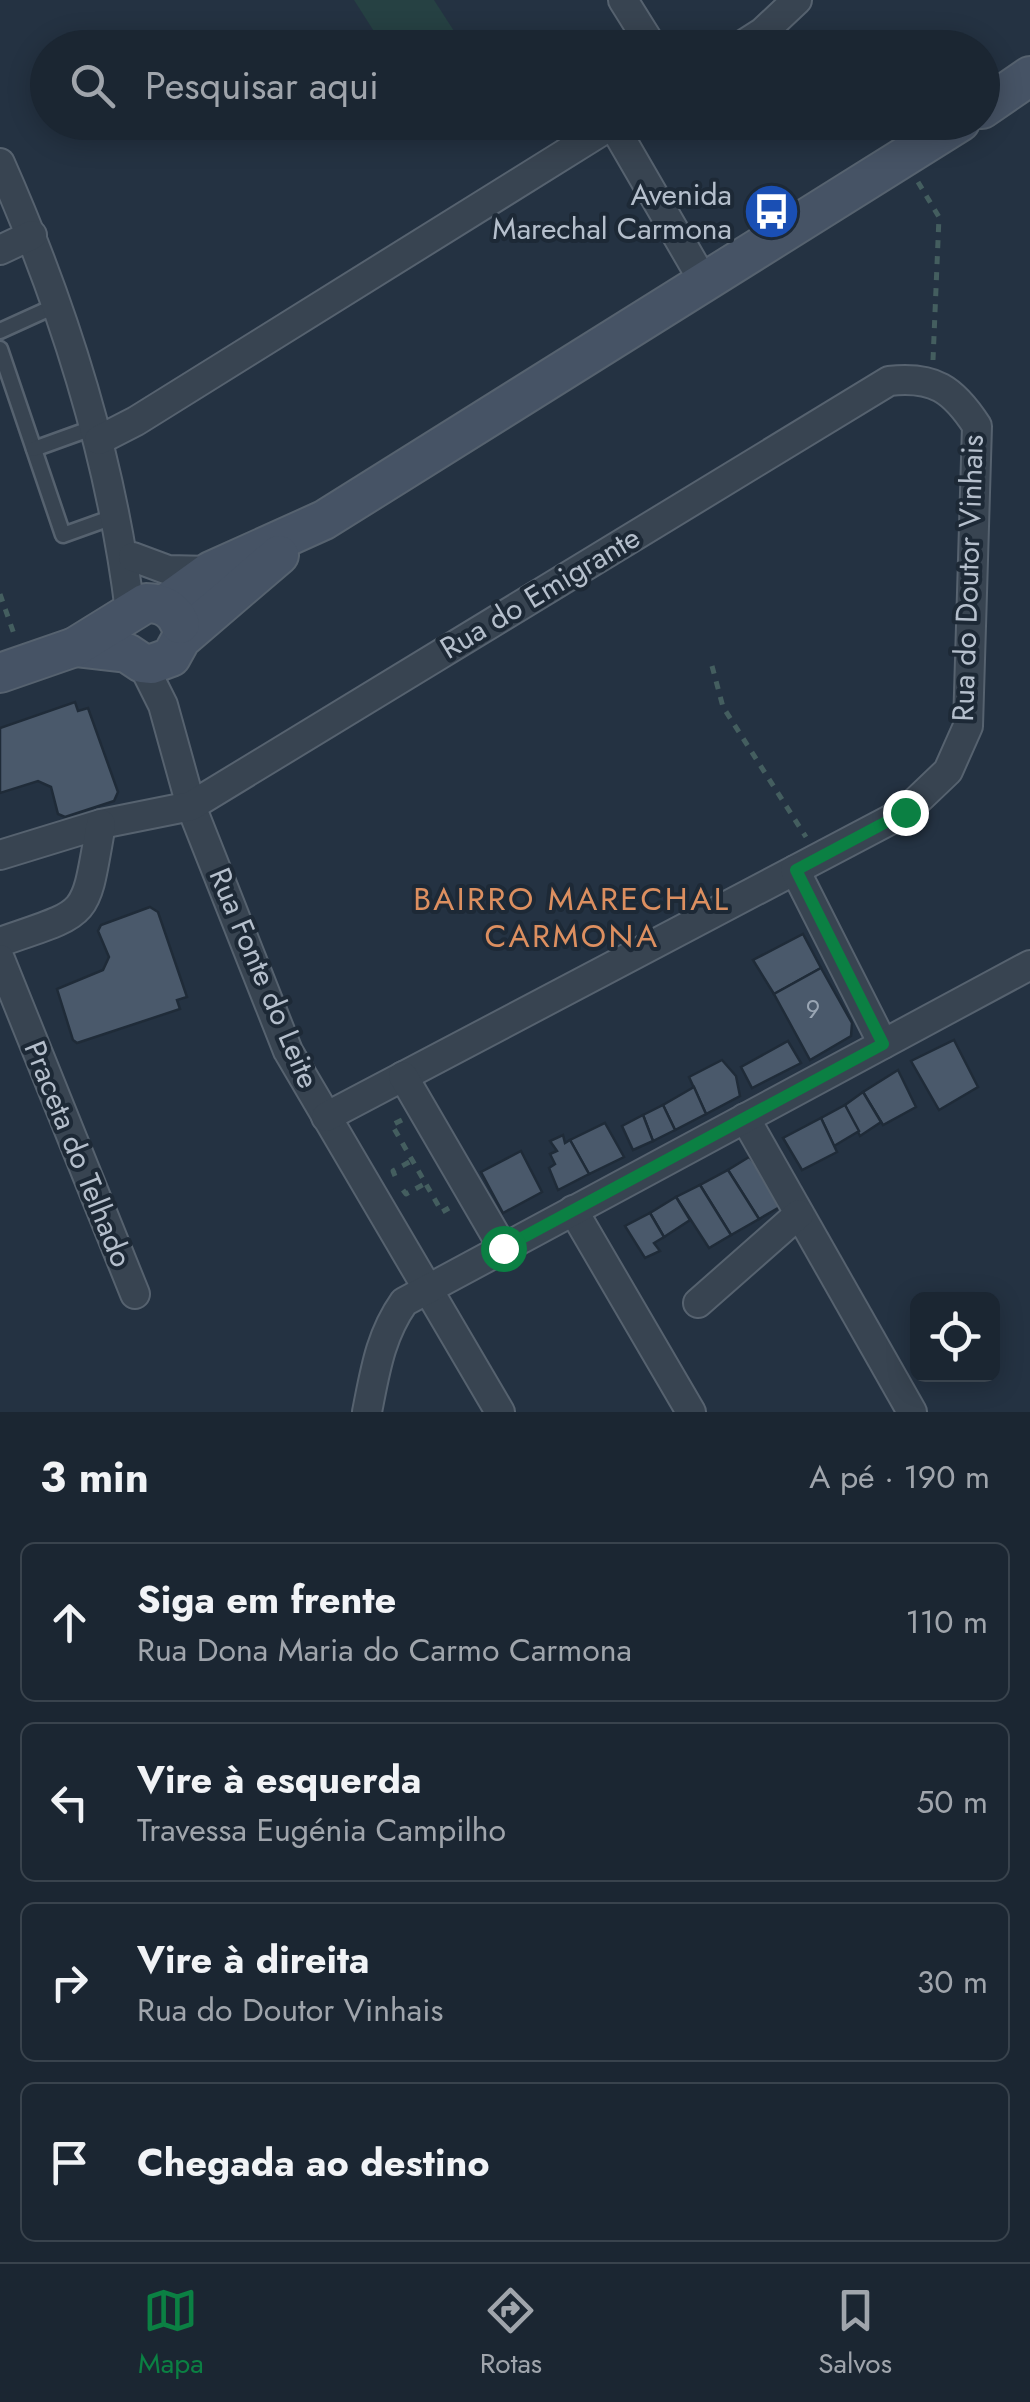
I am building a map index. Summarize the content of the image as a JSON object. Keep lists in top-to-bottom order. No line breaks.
{"streets":{"street":["Rua do Doutor Vinhais","Rua do Emigrante","Rua Fonte do Leite","Praceta do Telhado"]},"crossings":[["Rua do Doutor Vinhais","Rua do Emigrante"],["Rua do Doutor Vinhais","Rua Fonte do Leite"],["Rua do Emigrante","Rua Fonte do Leite"]],"districts":["BAIRRO MARECHAL CARMONA"],"places":{"bus stop":["Avenida Marechal Carmona"]},"house_numbers":["9"],"page":{"search":"Pesquisar aqui","heading":["3 min","A pé · 190 m"],"list":[["Siga em frente","Rua Dona Maria do Carmo Carmona","110 m"],["Vire à esquerda","Travessa Eugénia Campilho","50 m"],["Vire à direita","Rua do Doutor Vinhais","30 m"],"Chegada ao destino"],"nav":["Mapa","Rotas","Salvos"]}}
